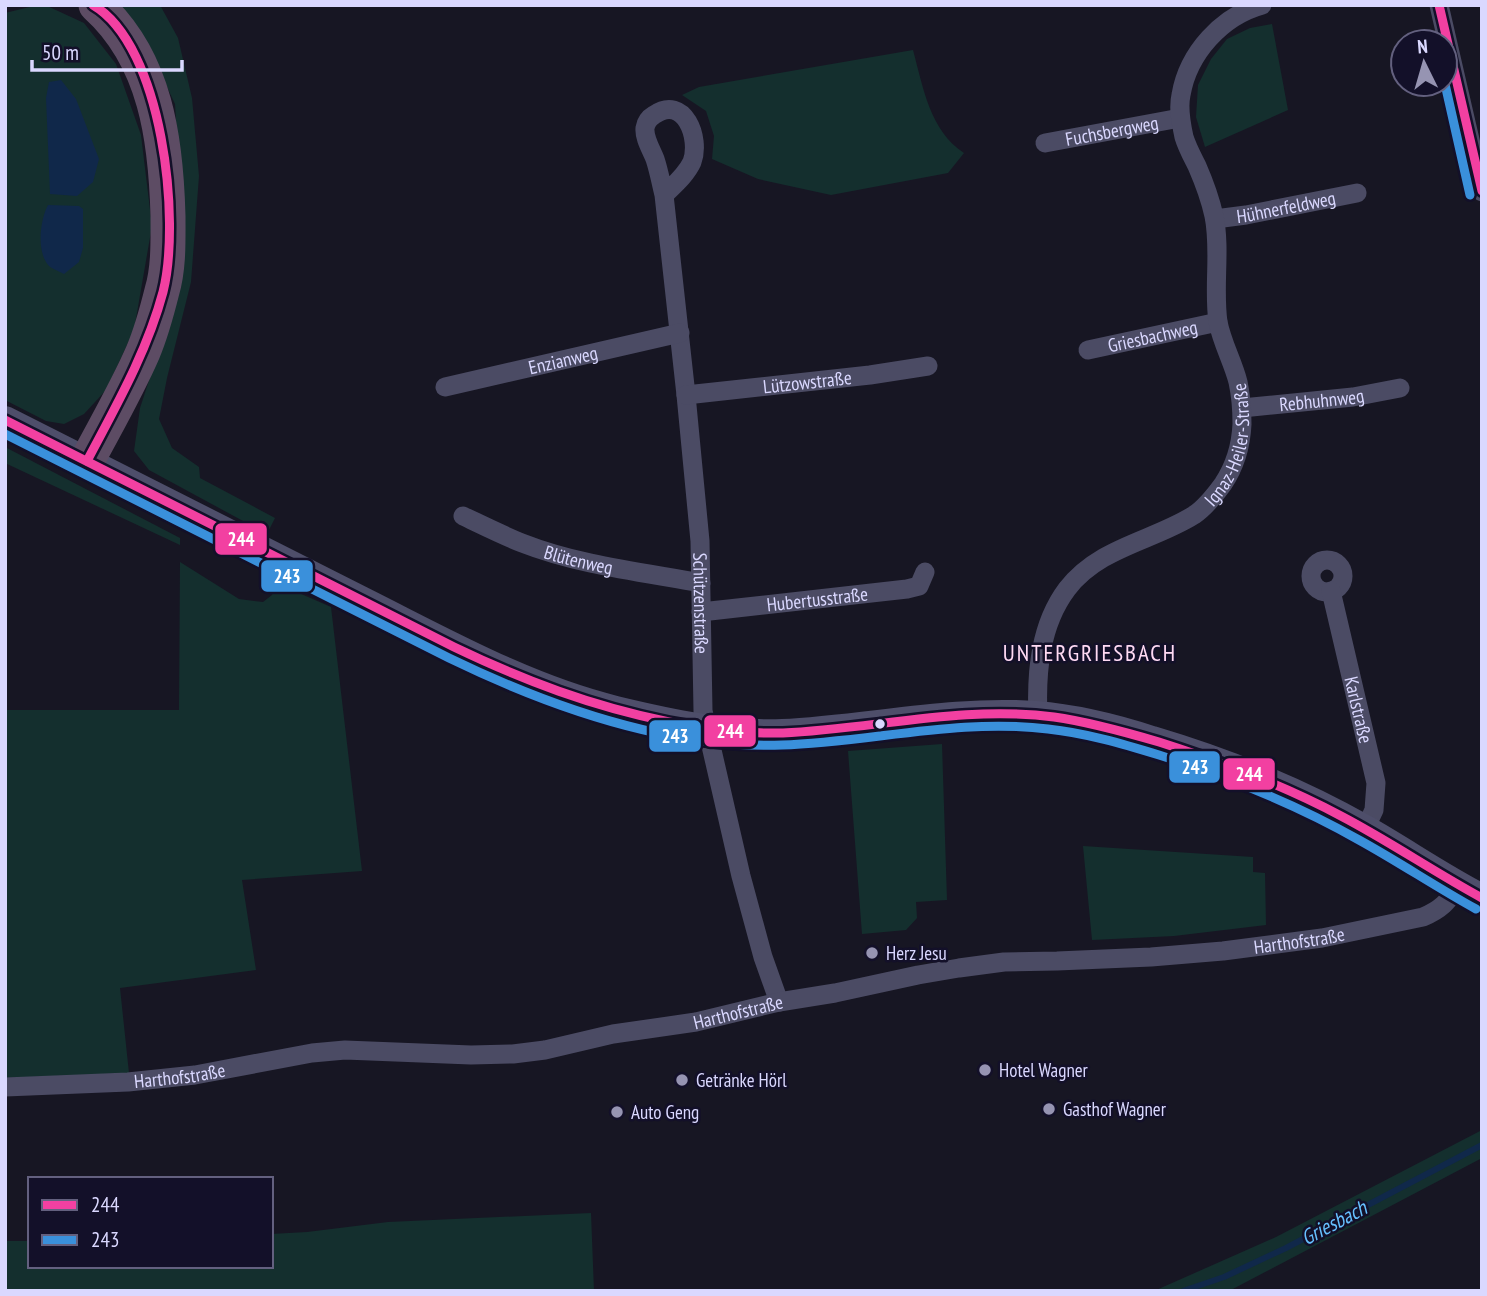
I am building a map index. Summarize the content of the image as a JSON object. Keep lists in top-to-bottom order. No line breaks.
{"streets":{"street":["Fuchsbergweg","Hühnerfeldweg","Griesbachweg","Enzianweg","Lützowstraße","Rebhuhnweg","Ignaz-Heiler-Straße","Blütenweg","Hubertusstraße","Schützenstraße","Karlstraße","Harthofstraße"]},"crossings":[["Fuchsbergweg","Ignaz-Heiler-Straße"],["Hühnerfeldweg","Ignaz-Heiler-Straße"],["Griesbachweg","Ignaz-Heiler-Straße"],["Enzianweg","Schützenstraße"],["Lützowstraße","Schützenstraße"],["Rebhuhnweg","Ignaz-Heiler-Straße"],["Blütenweg","Schützenstraße"],["Hubertusstraße","Schützenstraße"],["Schützenstraße","Harthofstraße"]],"districts":["UNTERGRIESBACH"],"water":["Griesbach"],"places":["Herz Jesu","Hotel Wagner","Getränke Hörl","Gasthof Wagner","Auto Geng"],"lines":["transit line 244","transit line 243"],"legend":["244","243"],"scale_bar":"50 m","north":"top"}
